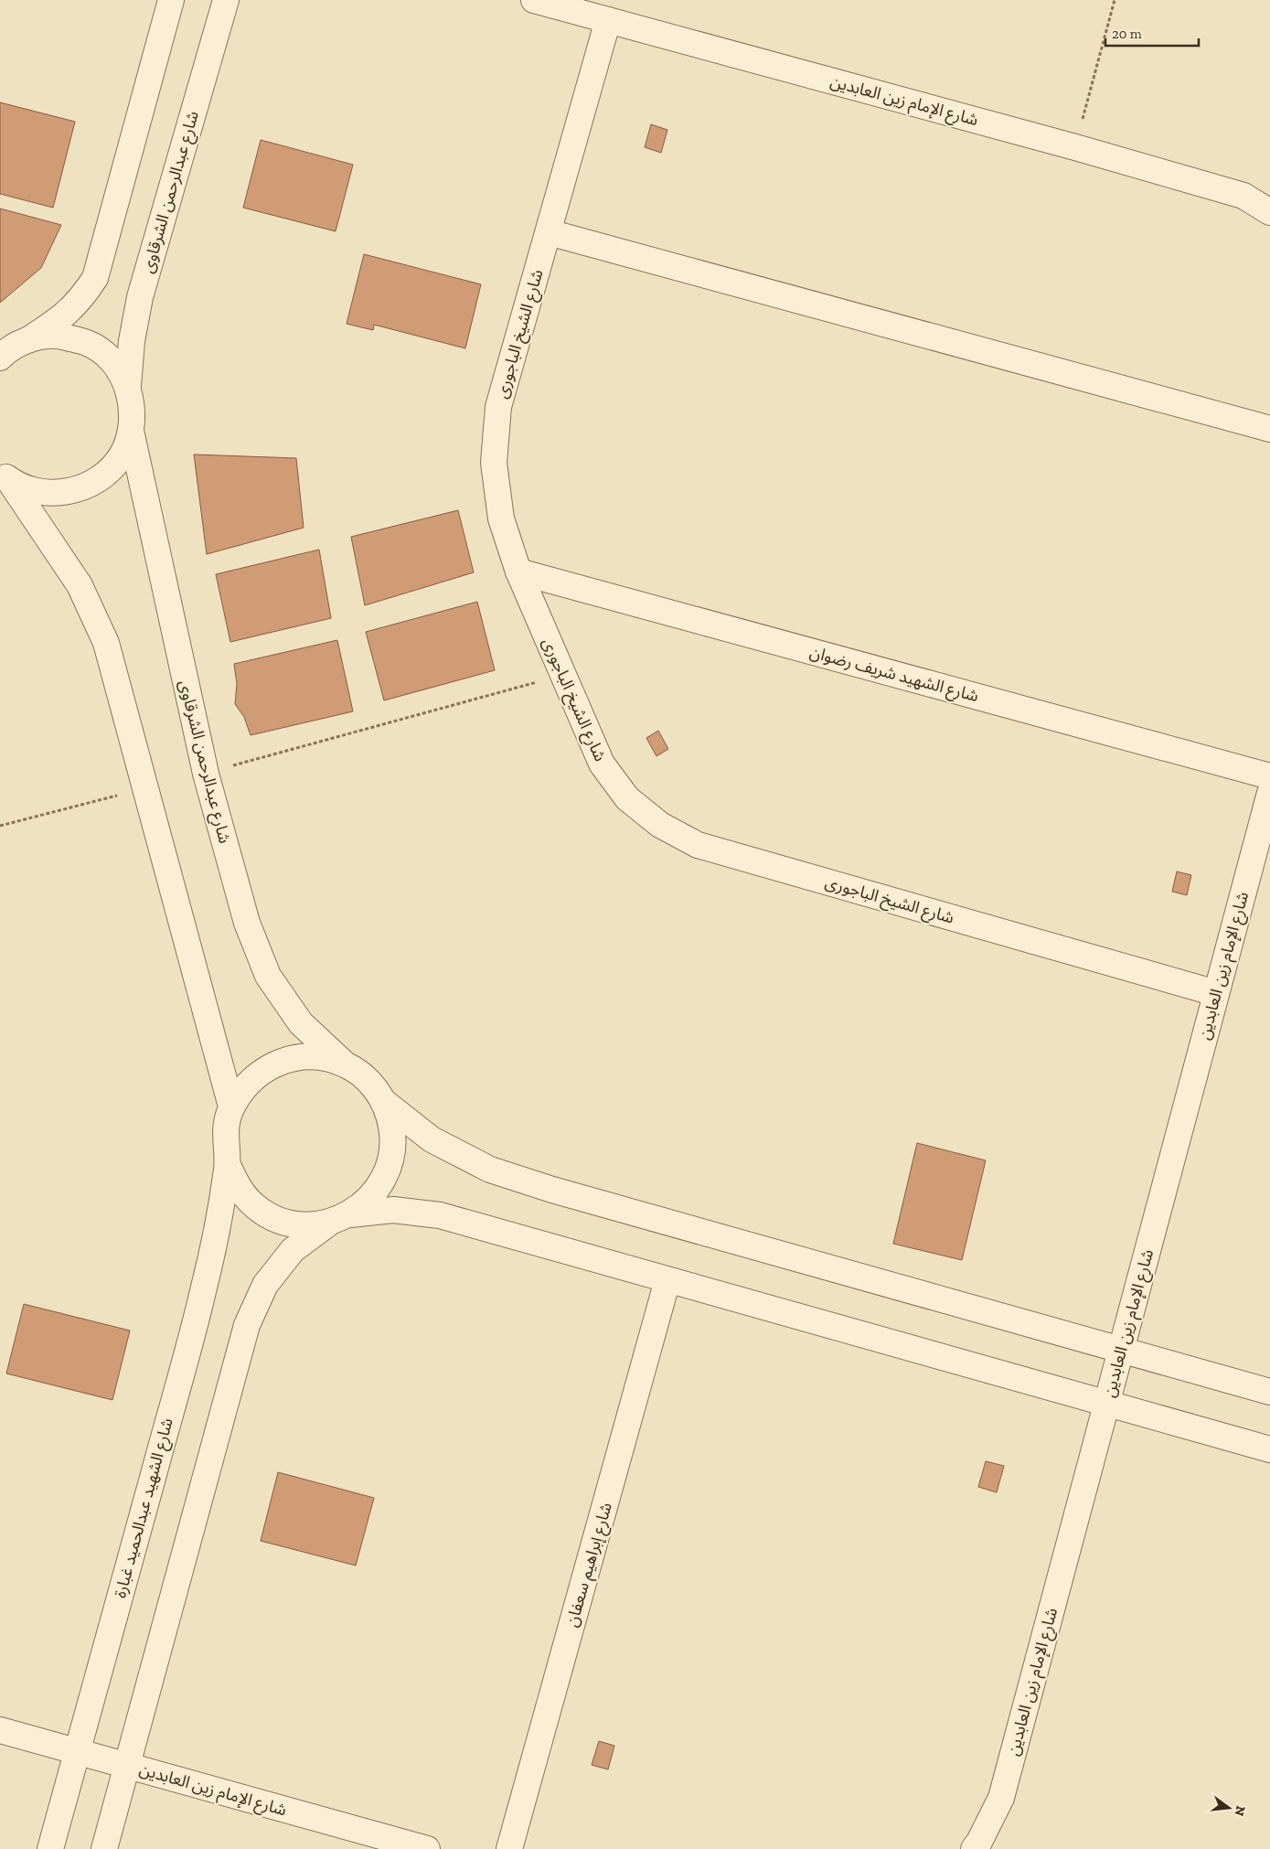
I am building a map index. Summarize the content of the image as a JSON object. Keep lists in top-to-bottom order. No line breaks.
{"streets":{"street":["شارع الإمام زين العابدين","شارع عبدالرحمن الشرقاوى","شارع الشيخ الباجورى","شارع الشهيد شريف رضوان","شارع الشهيد عبدالحميد غبارة","شارع إبراهيم سعفان"]},"crossings":[["شارع الإمام زين العابدين","شارع الشيخ الباجورى"],["شارع الإمام زين العابدين","شارع الشهيد عبدالحميد غبارة"],["شارع الشيخ الباجورى","شارع الشهيد شريف رضوان"]],"scale_bar":"20 m","north":"right"}
